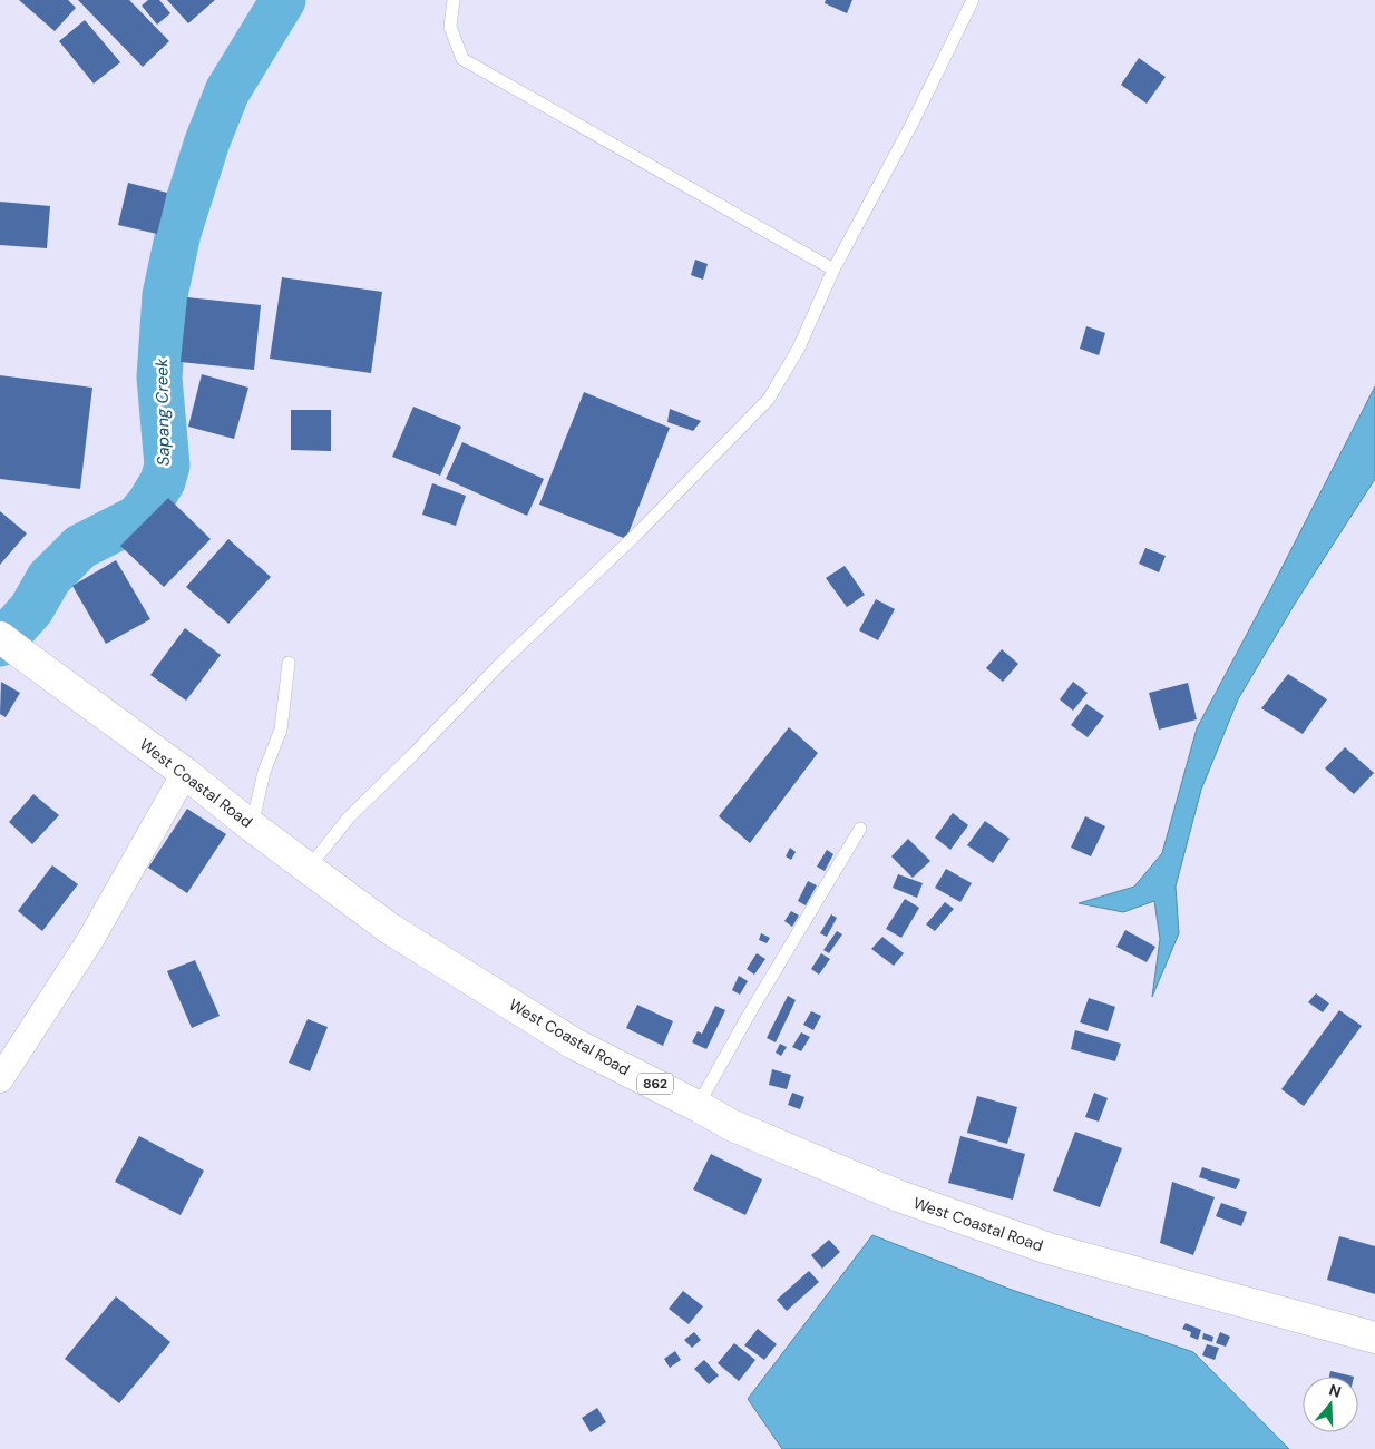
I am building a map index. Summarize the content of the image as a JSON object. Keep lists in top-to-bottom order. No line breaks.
{"streets":{"main road":["West Coastal Road","862"]},"water":["Sapang Creek"],"north":"top"}
